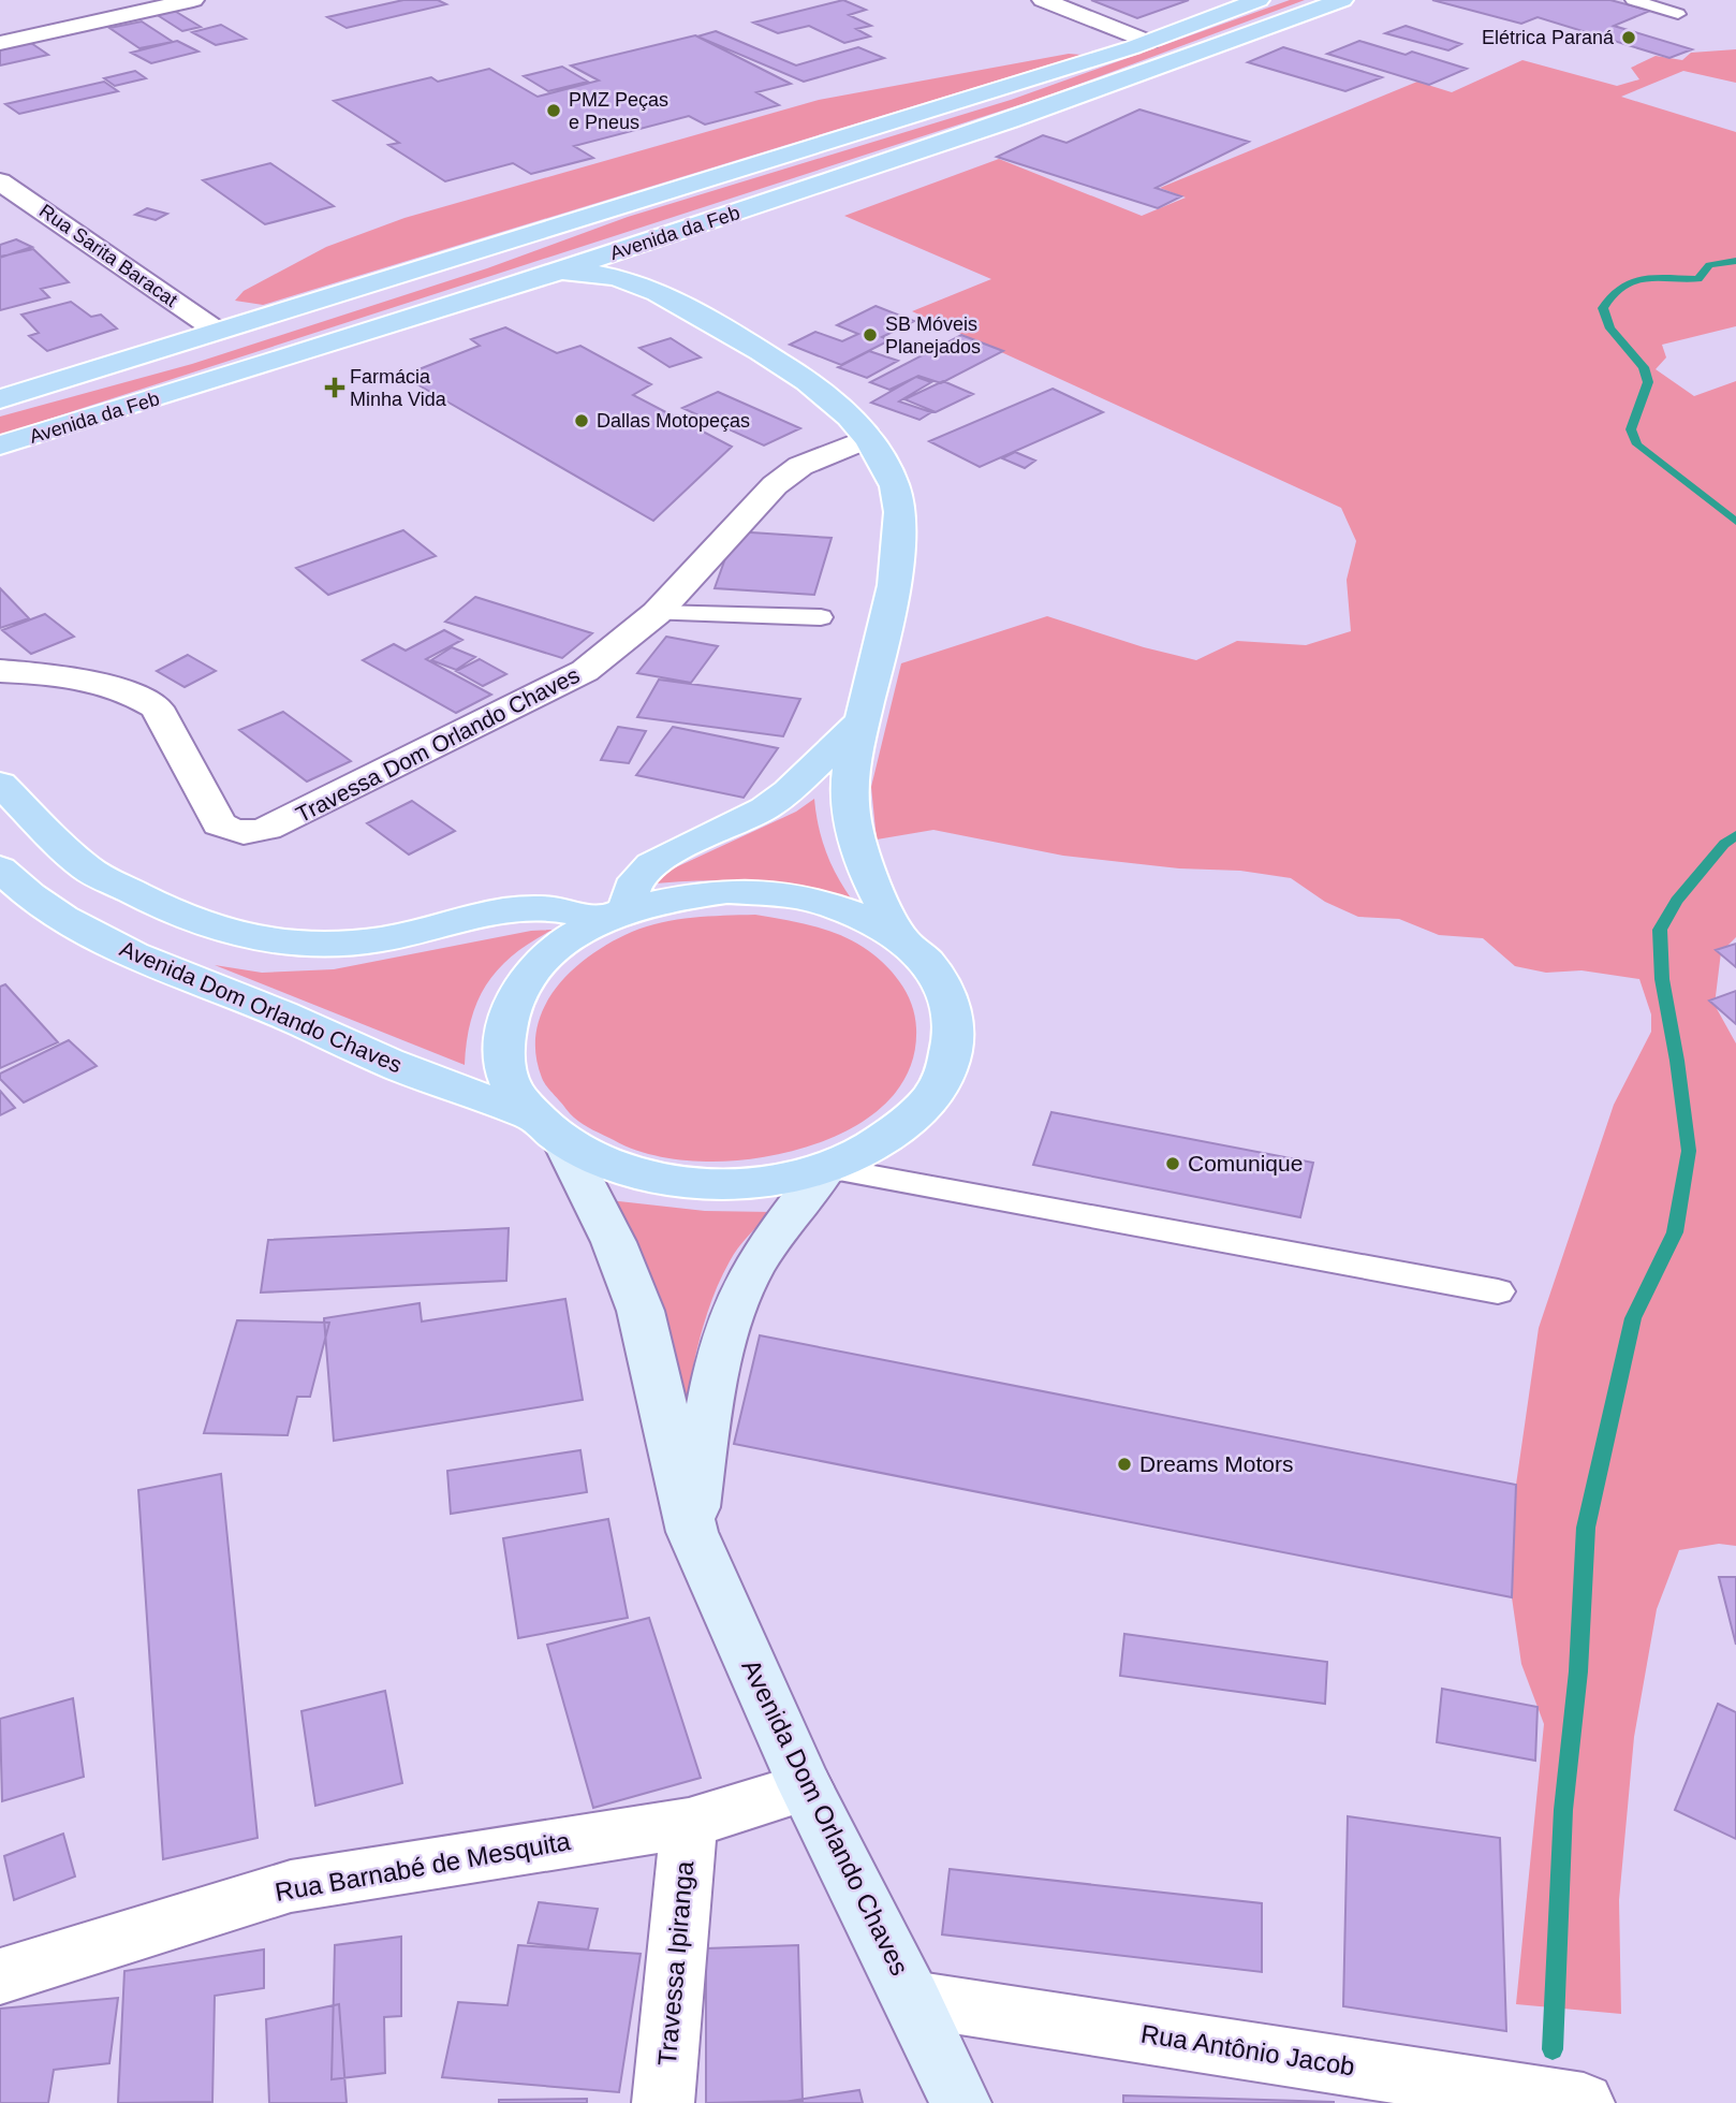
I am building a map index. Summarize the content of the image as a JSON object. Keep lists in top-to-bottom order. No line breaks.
{"streets":{"main road":["Avenida da Feb","Avenida Dom Orlando Chaves"],"street":["Rua Sarita Baracat","Travessa Dom Orlando Chaves","Rua Barnabé de Mesquita","Travessa Ipiranga","Rua Antônio Jacob"]},"crossings":[["Avenida da Feb","Rua Sarita Baracat"],["Avenida da Feb","Avenida Dom Orlando Chaves"],["Travessa Dom Orlando Chaves","Avenida Dom Orlando Chaves"],["Avenida Dom Orlando Chaves","Rua Barnabé de Mesquita"],["Avenida Dom Orlando Chaves","Rua Antônio Jacob"],["Rua Barnabé de Mesquita","Travessa Ipiranga"]],"places":{"other":["Elétrica Paraná","PMZ Peças e Pneus","SB Móveis Planejados","Dallas Motopeças","Comunique","Dreams Motors"],"health":["Farmácia Minha Vida"]}}
